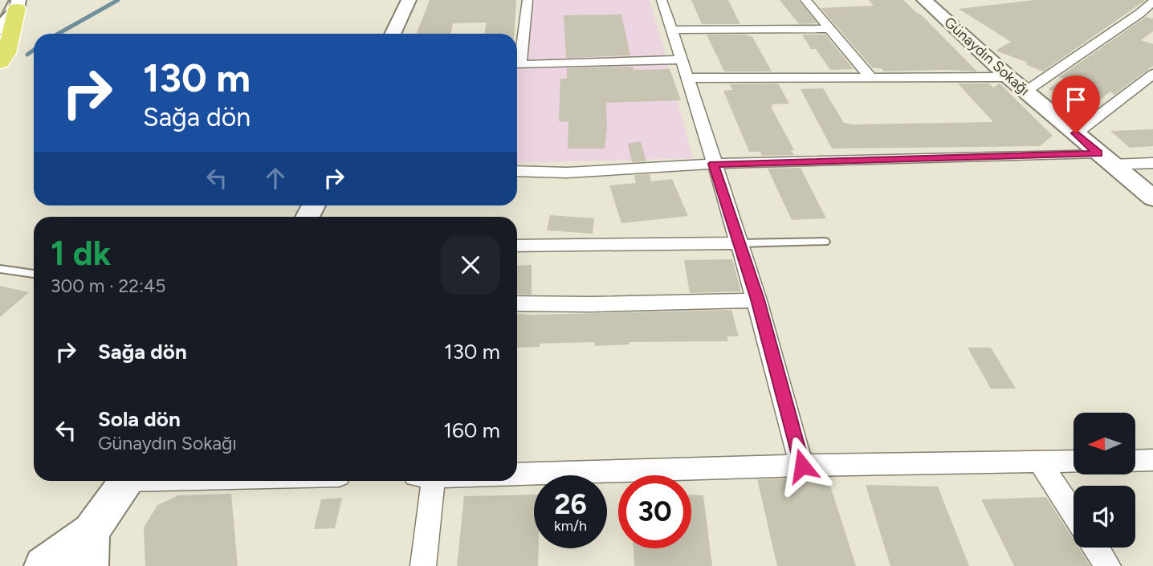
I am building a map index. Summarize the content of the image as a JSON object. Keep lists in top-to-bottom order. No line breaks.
{"streets":{"street":["Günaydın Sokağı"]},"north":"left","page":{"turn":["130 m","Sağa dön"],"heading":["1 dk","300 m · 22:45"],"list":[{"name":"Sağa dön","value":"130 m"},{"name":"Sola dön","note":"Günaydın Sokağı","value":"160 m"}],"speed":"26 km/h","limit":"30"}}
